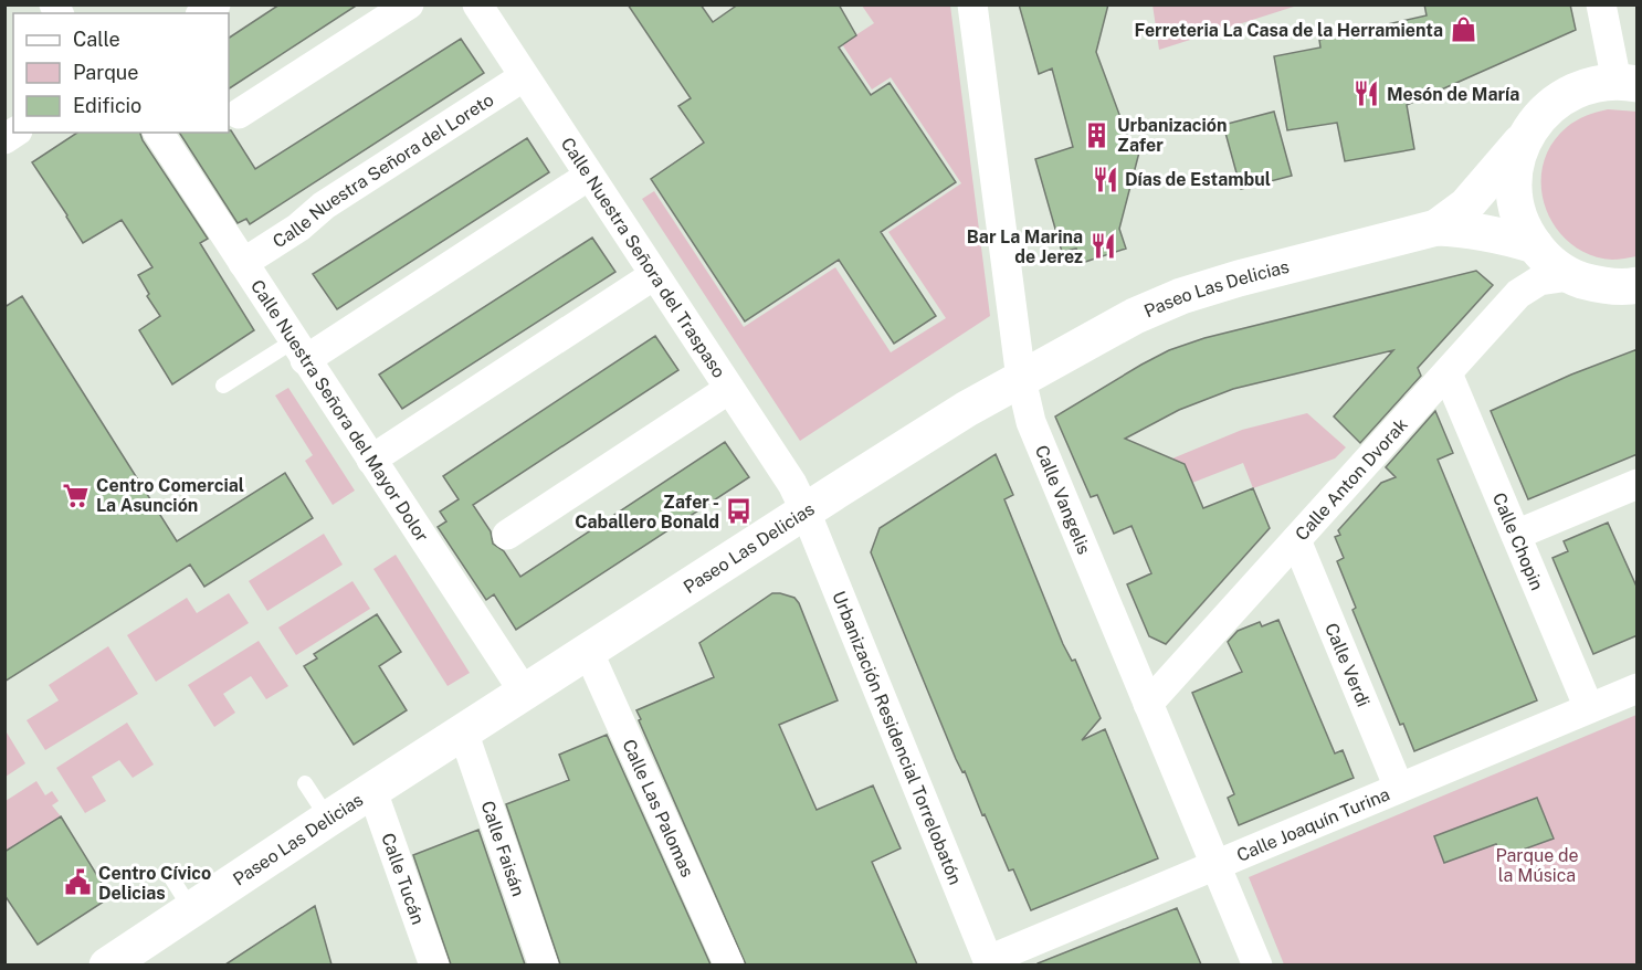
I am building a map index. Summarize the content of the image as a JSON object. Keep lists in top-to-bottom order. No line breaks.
{"streets":{"street":["Calle Nuestra Señora del Loreto","Calle Nuestra Señora del Traspaso","Paseo Las Delicias","Calle Nuestra Señora del Mayor Dolor","Calle Anton Dvorak","Calle Vangelis","Calle Chopin","Calle Verdi","Urbanización Residencial Torrelobatón","Calle Las Palomas","Calle Joaquín Turina","Calle Faisán","Calle Tucán"]},"crossings":[["Calle Nuestra Señora del Loreto","Calle Nuestra Señora del Traspaso"],["Calle Nuestra Señora del Loreto","Calle Nuestra Señora del Mayor Dolor"],["Calle Nuestra Señora del Traspaso","Paseo Las Delicias"],["Calle Nuestra Señora del Traspaso","Urbanización Residencial Torrelobatón"],["Paseo Las Delicias","Calle Nuestra Señora del Mayor Dolor"],["Paseo Las Delicias","Calle Vangelis"],["Paseo Las Delicias","Urbanización Residencial Torrelobatón"],["Paseo Las Delicias","Calle Las Palomas"],["Paseo Las Delicias","Calle Faisán"],["Paseo Las Delicias","Calle Tucán"],["Calle Anton Dvorak","Calle Vangelis"],["Calle Anton Dvorak","Calle Chopin"],["Calle Anton Dvorak","Calle Verdi"],["Calle Vangelis","Calle Joaquín Turina"],["Calle Chopin","Calle Joaquín Turina"],["Calle Verdi","Calle Joaquín Turina"],["Urbanización Residencial Torrelobatón","Calle Joaquín Turina"]],"parks":["Parque de la Música"],"places":{"shop":["Ferreteria La Casa de la Herramienta"],"restaurant":["Mesón de María","Días de Estambul","Bar La Marina de Jerez"],"building":["Urbanización Zafer"],"supermarket":["Centro Comercial La Asunción"],"bus stop":["Zafer - Caballero Bonald"],"public building":["Centro Cívico Delicias"]},"legend":["Calle","Parque","Edificio"]}
